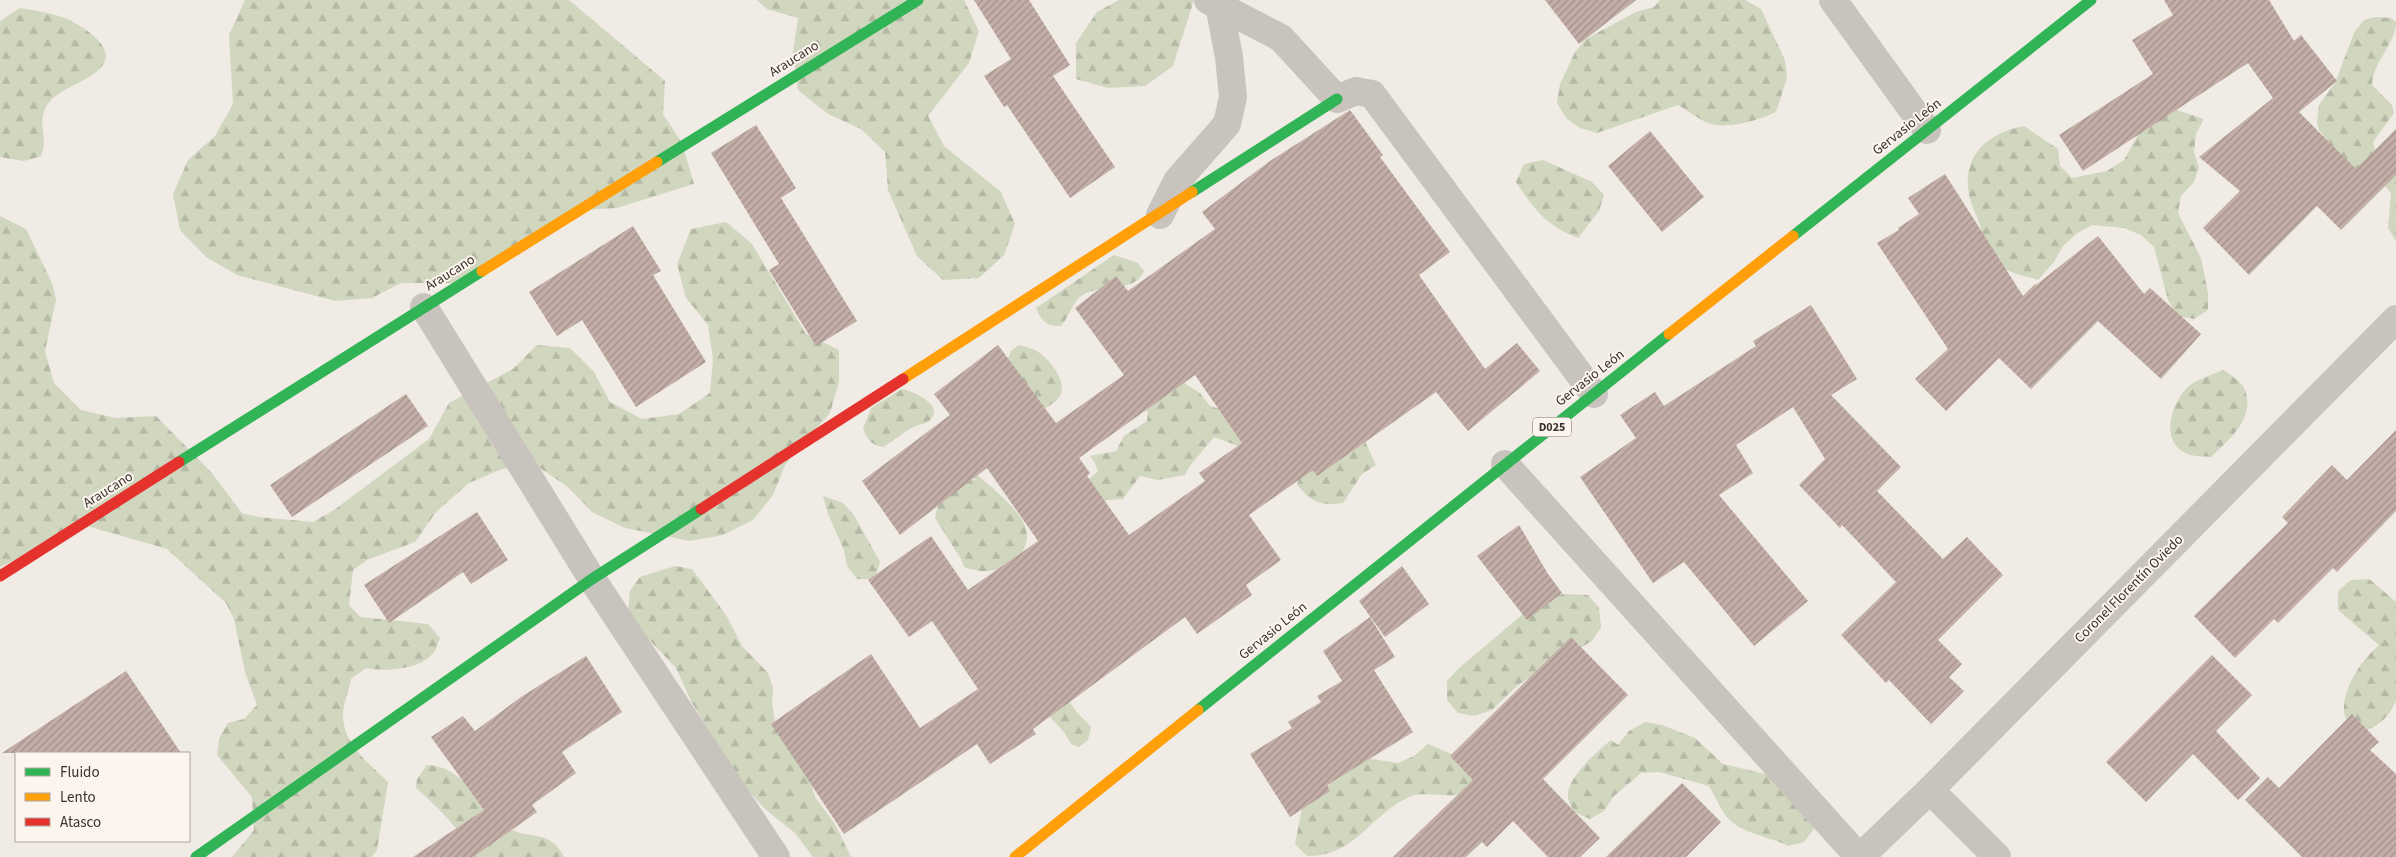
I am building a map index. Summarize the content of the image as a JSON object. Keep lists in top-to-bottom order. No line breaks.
{"streets":{"street":["Araucano","Gervasio León","D025","Coronel Florentín Oviedo"]},"legend":["Fluido","Lento","Atasco"]}
